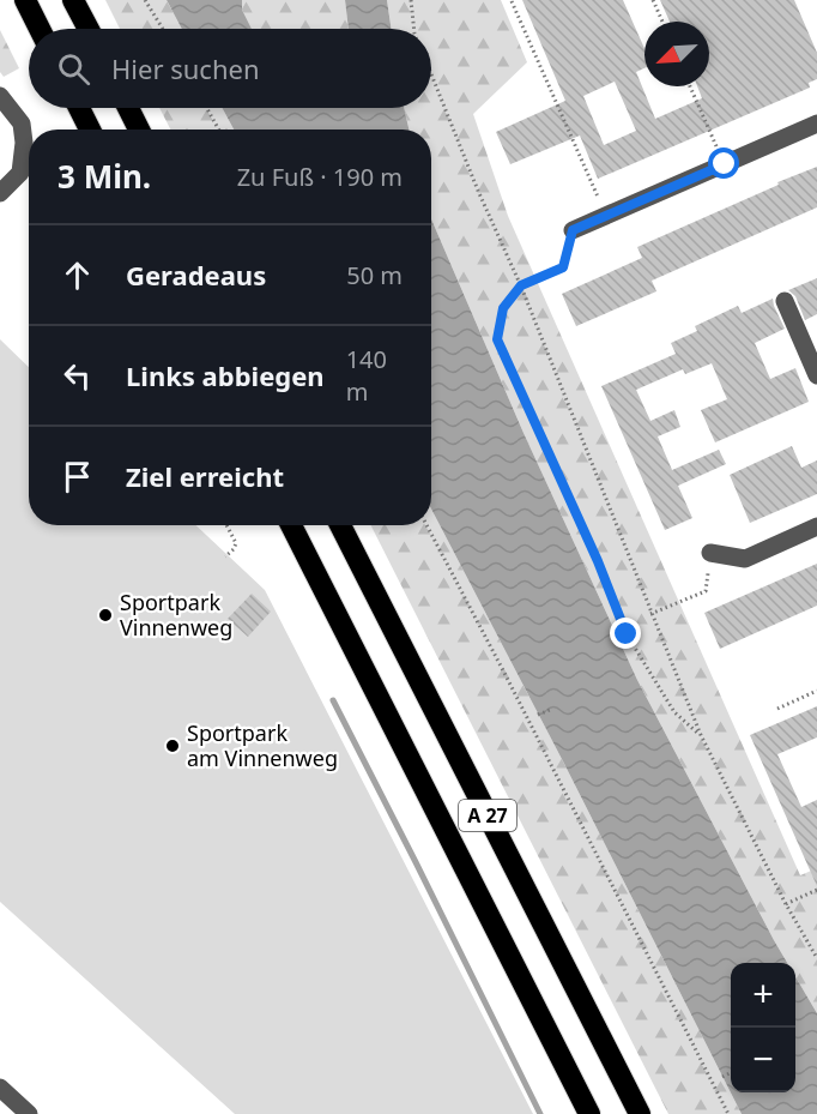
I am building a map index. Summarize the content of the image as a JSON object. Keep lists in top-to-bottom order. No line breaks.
{"streets":{"highway":["A 27"]},"places":["Sportpark Vinnenweg","Sportpark am Vinnenweg"],"north":"bottom left","page":{"search":"Hier suchen","heading":["3 Min.","Zu Fuß · 190 m"],"list":[["Geradeaus","50 m"],["Links abbiegen","140 m"],"Ziel erreicht"],"map_buttons":["+","−"]}}
